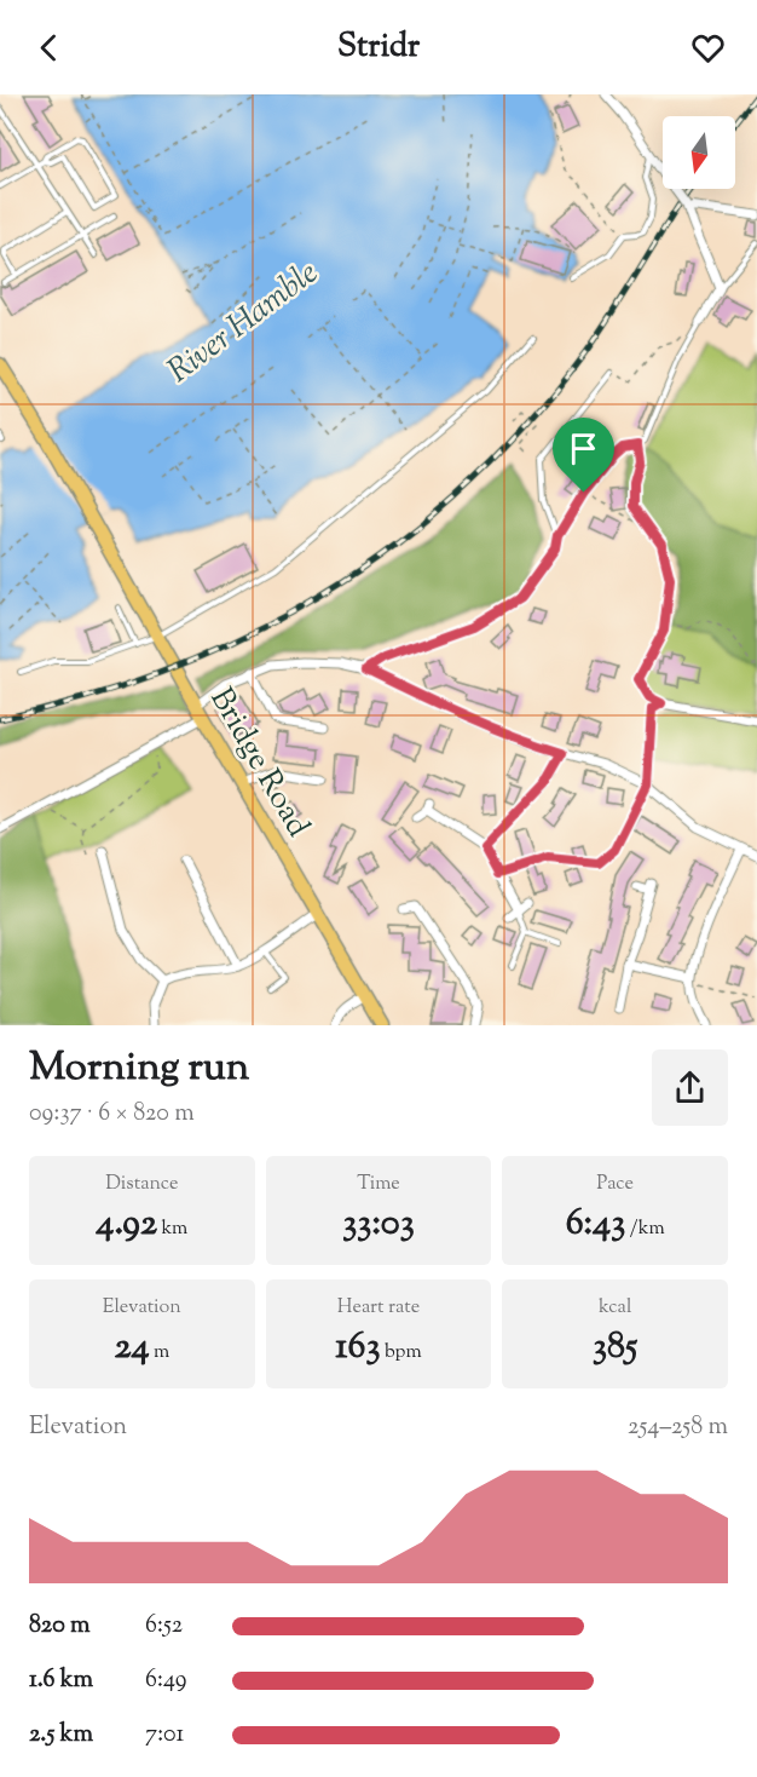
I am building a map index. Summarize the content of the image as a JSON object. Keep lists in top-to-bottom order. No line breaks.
{"streets":{"main road":["Bridge Road"]},"water":["River Hamble"],"north":"bottom","page":{"header":"Stridr","heading":["Morning run","09:37 · 6 × 820 m"],"stats":[["Distance","4.92 km"],["Time","33:03"],["Pace","6:43 /km"],["Elevation","24 m"],["Heart rate","163 bpm"],["kcal","385"]],"chart":["Elevation","254–258 m"],"list":[{"name":"820 m","note":"6:52"},{"name":"1.6 km","note":"6:49"},{"name":"2.5 km","note":"7:01"}]}}
